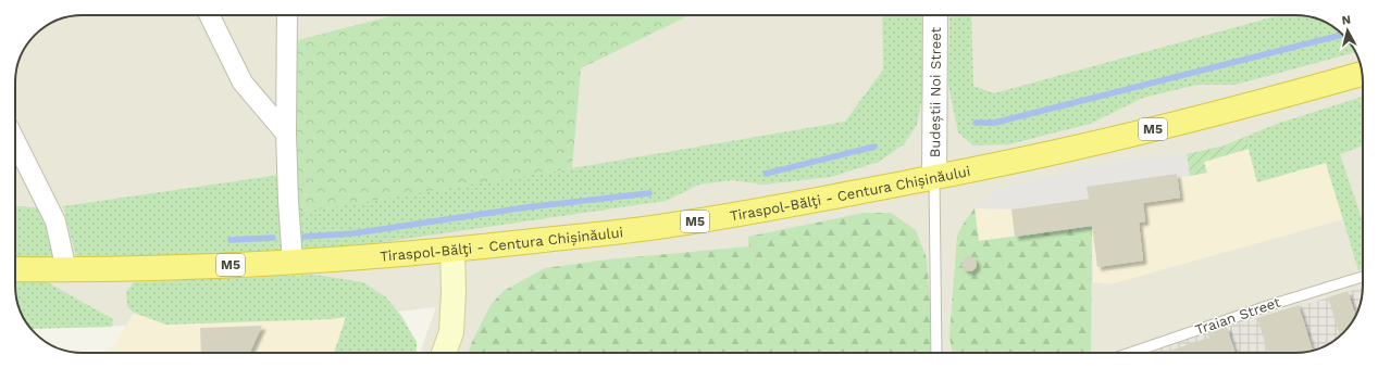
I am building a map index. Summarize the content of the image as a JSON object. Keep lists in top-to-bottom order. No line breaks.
{"streets":{"highway":["M5","Tiraspol-Bălţi - Centura Chișinăului"],"street":["Budeștii Noi Street"],"lane":["Traian Street"]},"crossings":[["Budeștii Noi Street","Tiraspol-Bălţi - Centura Chișinăului"]],"north":"top"}
